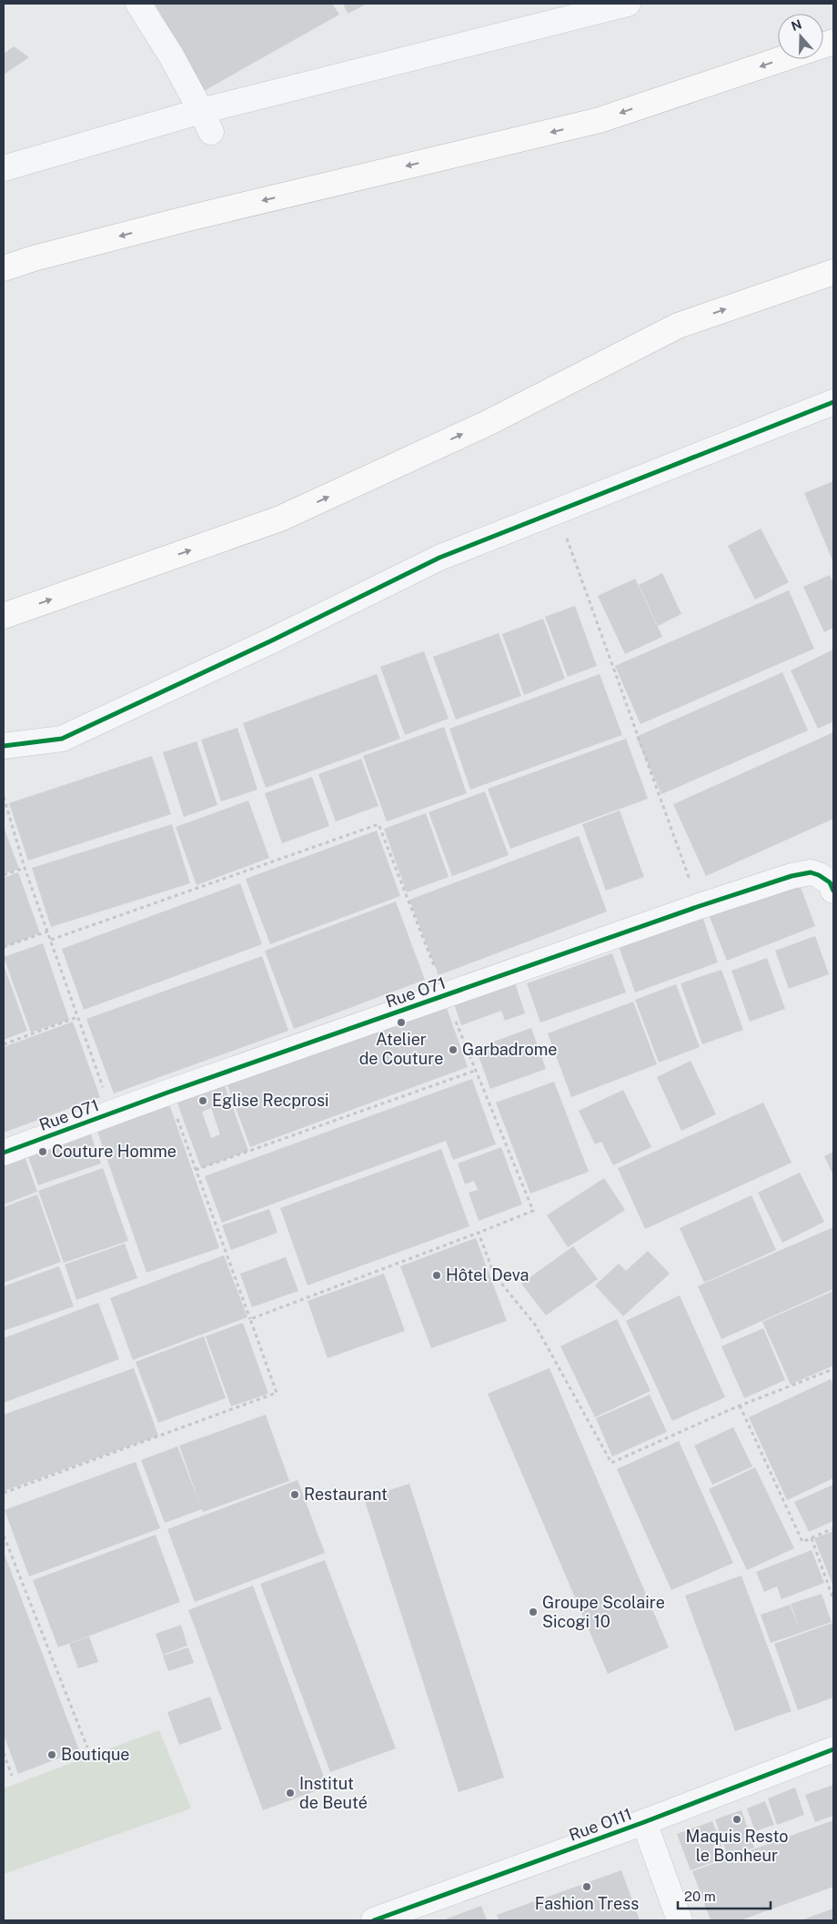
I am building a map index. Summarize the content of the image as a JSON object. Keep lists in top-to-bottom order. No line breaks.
{"streets":{"street":["Rue O71","Rue O111"]},"places":["Atelier de Couture","Garbadrome","Eglise Recprosi","Couture Homme","Hôtel Deva","Restaurant","Groupe Scolaire Sicogi 10","Boutique","Institut de Beuté","Maquis Resto le Bonheur","Fashion Tress"],"scale_bar":"20 m","north":"top"}
